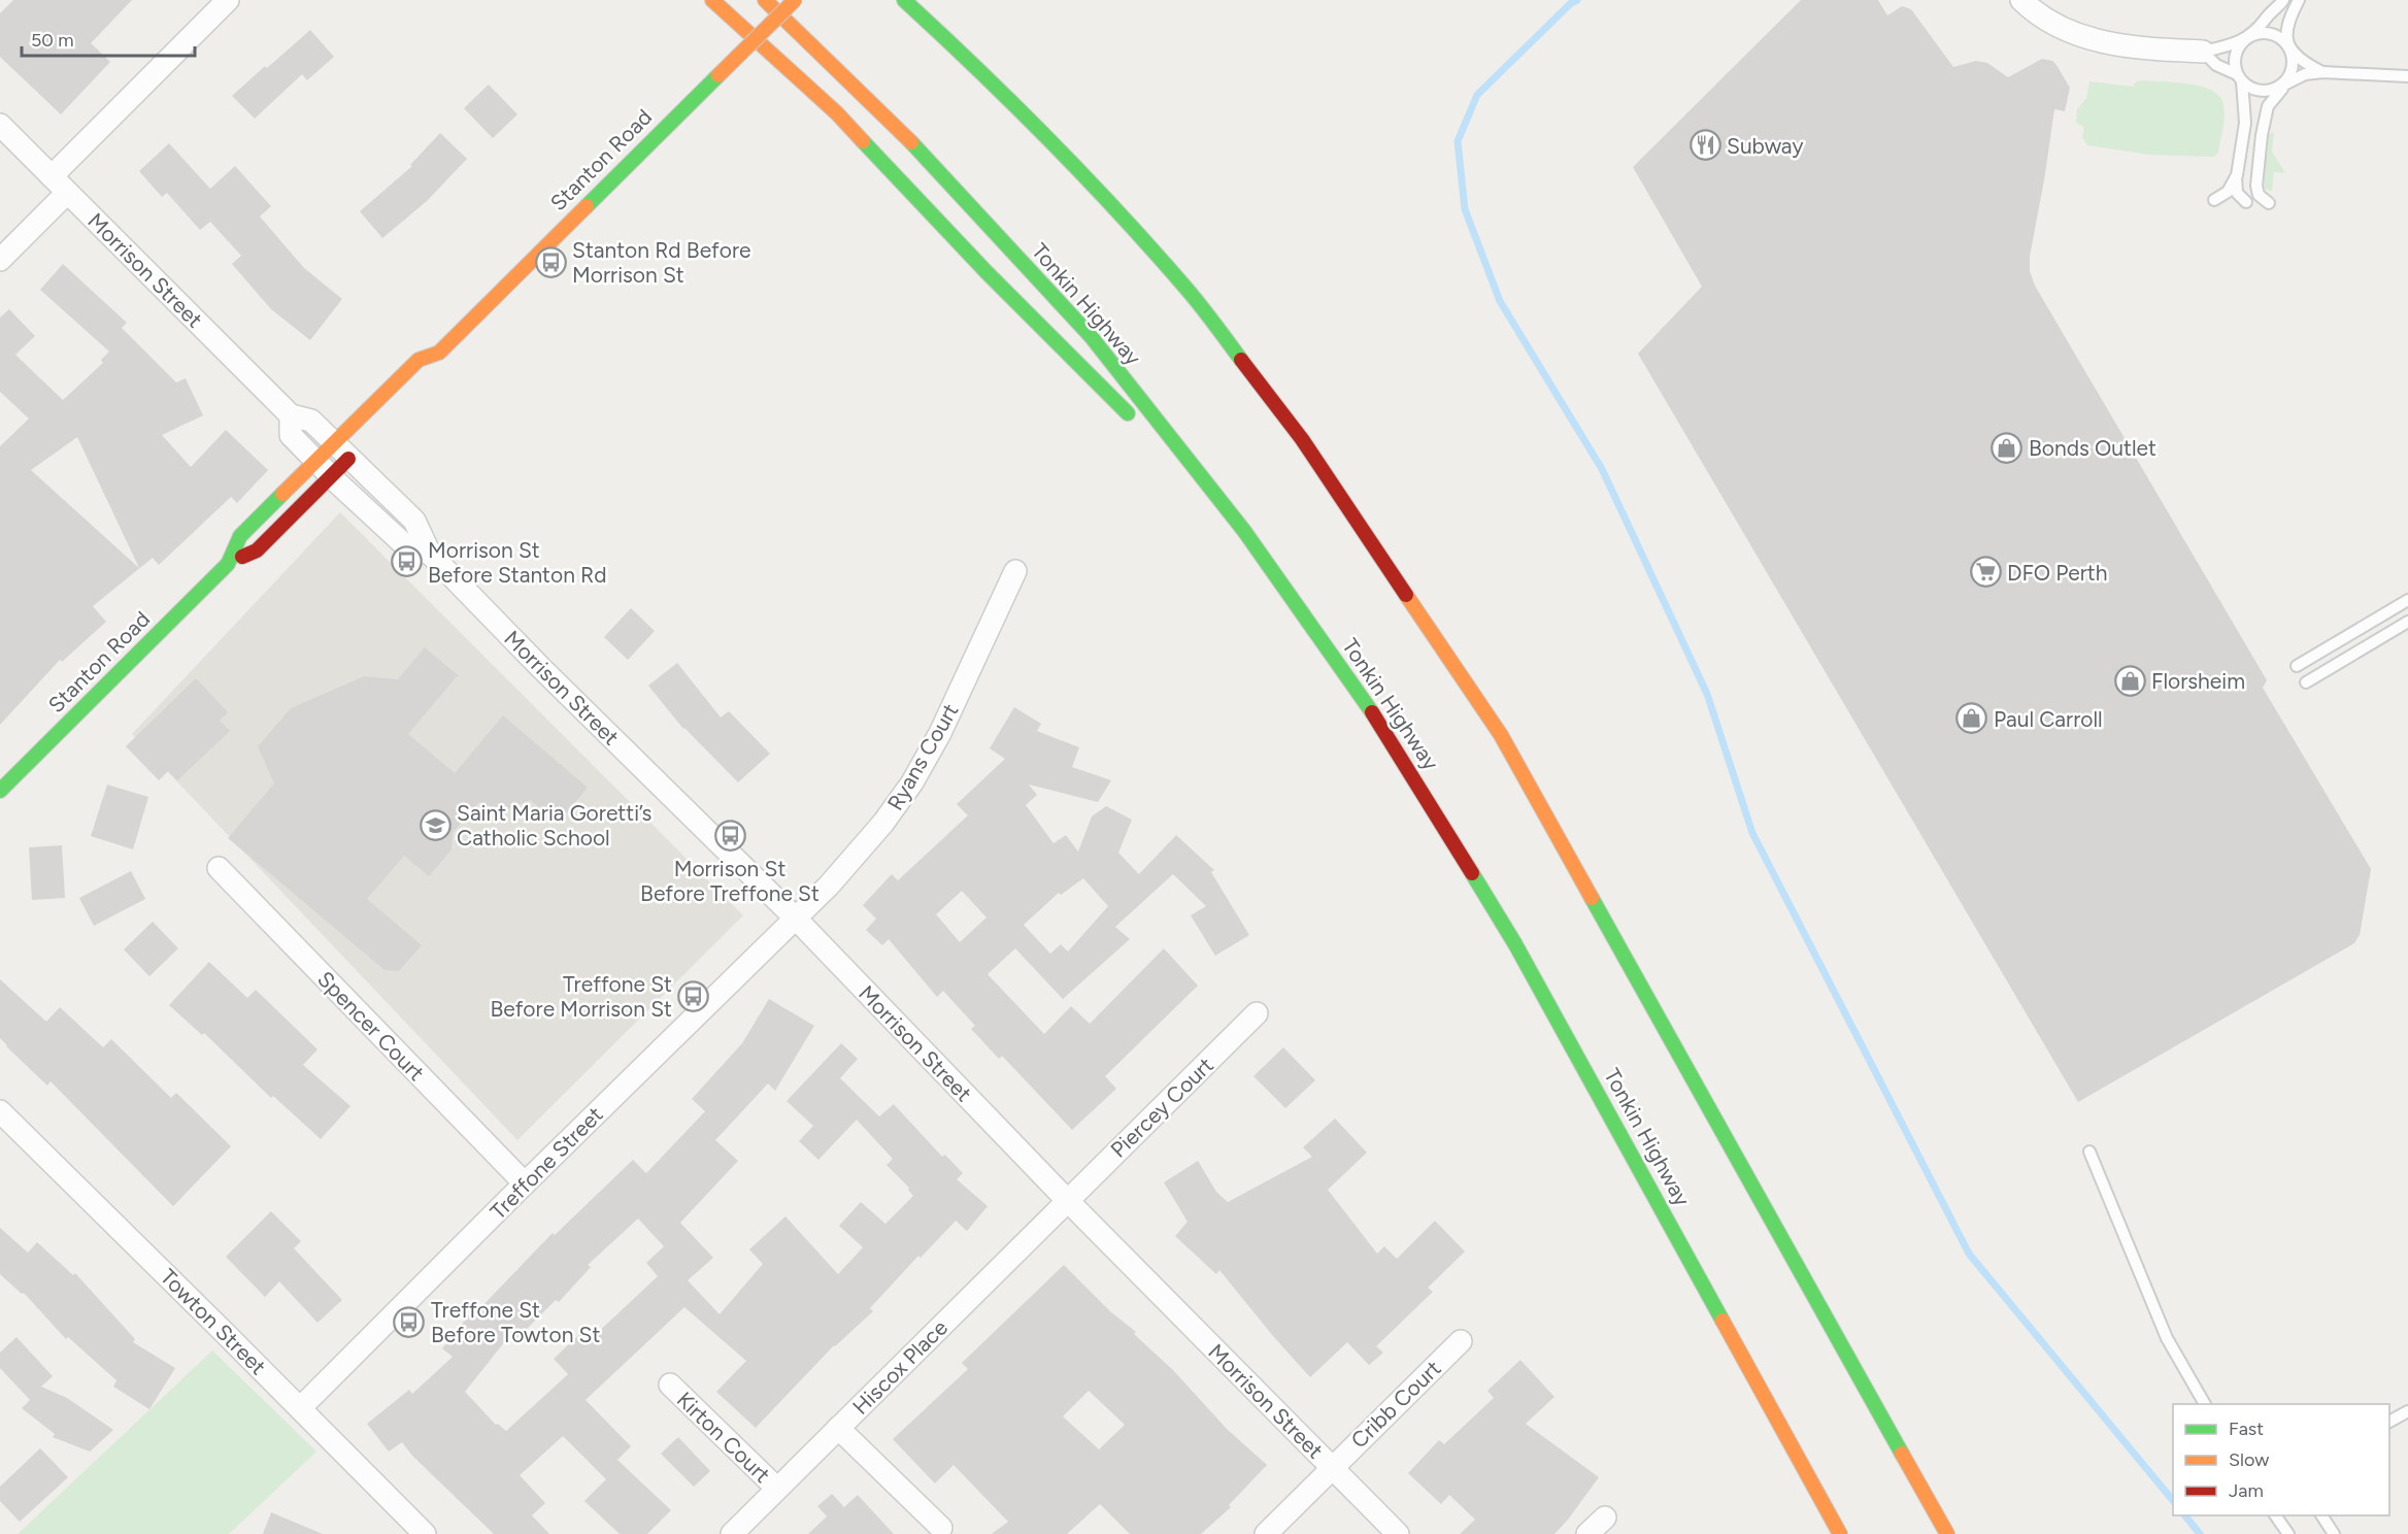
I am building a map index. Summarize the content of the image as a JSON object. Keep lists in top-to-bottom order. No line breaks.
{"streets":{"main road":["Stanton Road","Tonkin Highway"],"street":["Morrison Street","Ryans Court","Spencer Court","Piercey Court","Treffone Street","Towton Street","Hiscox Place","Cribb Court","Kirton Court"]},"crossings":[["Stanton Road","Morrison Street"],["Morrison Street","Ryans Court"],["Morrison Street","Piercey Court"],["Morrison Street","Treffone Street"],["Morrison Street","Hiscox Place"],["Morrison Street","Cribb Court"],["Ryans Court","Treffone Street"],["Spencer Court","Treffone Street"],["Piercey Court","Hiscox Place"],["Treffone Street","Towton Street"],["Hiscox Place","Kirton Court"]],"places":{"restaurant":["Subway"],"bus stop":["Stanton Rd Before Morrison St","Morrison St Before Stanton Rd","Morrison St Before Treffone St","Treffone St Before Morrison St","Treffone St Before Towton St"],"shop":["Bonds Outlet","Florsheim","Paul Carroll"],"supermarket":["DFO Perth"],"school or university":["Saint Maria Goretti’s Catholic School"]},"legend":["Fast","Slow","Jam"],"scale_bar":"50 m"}
